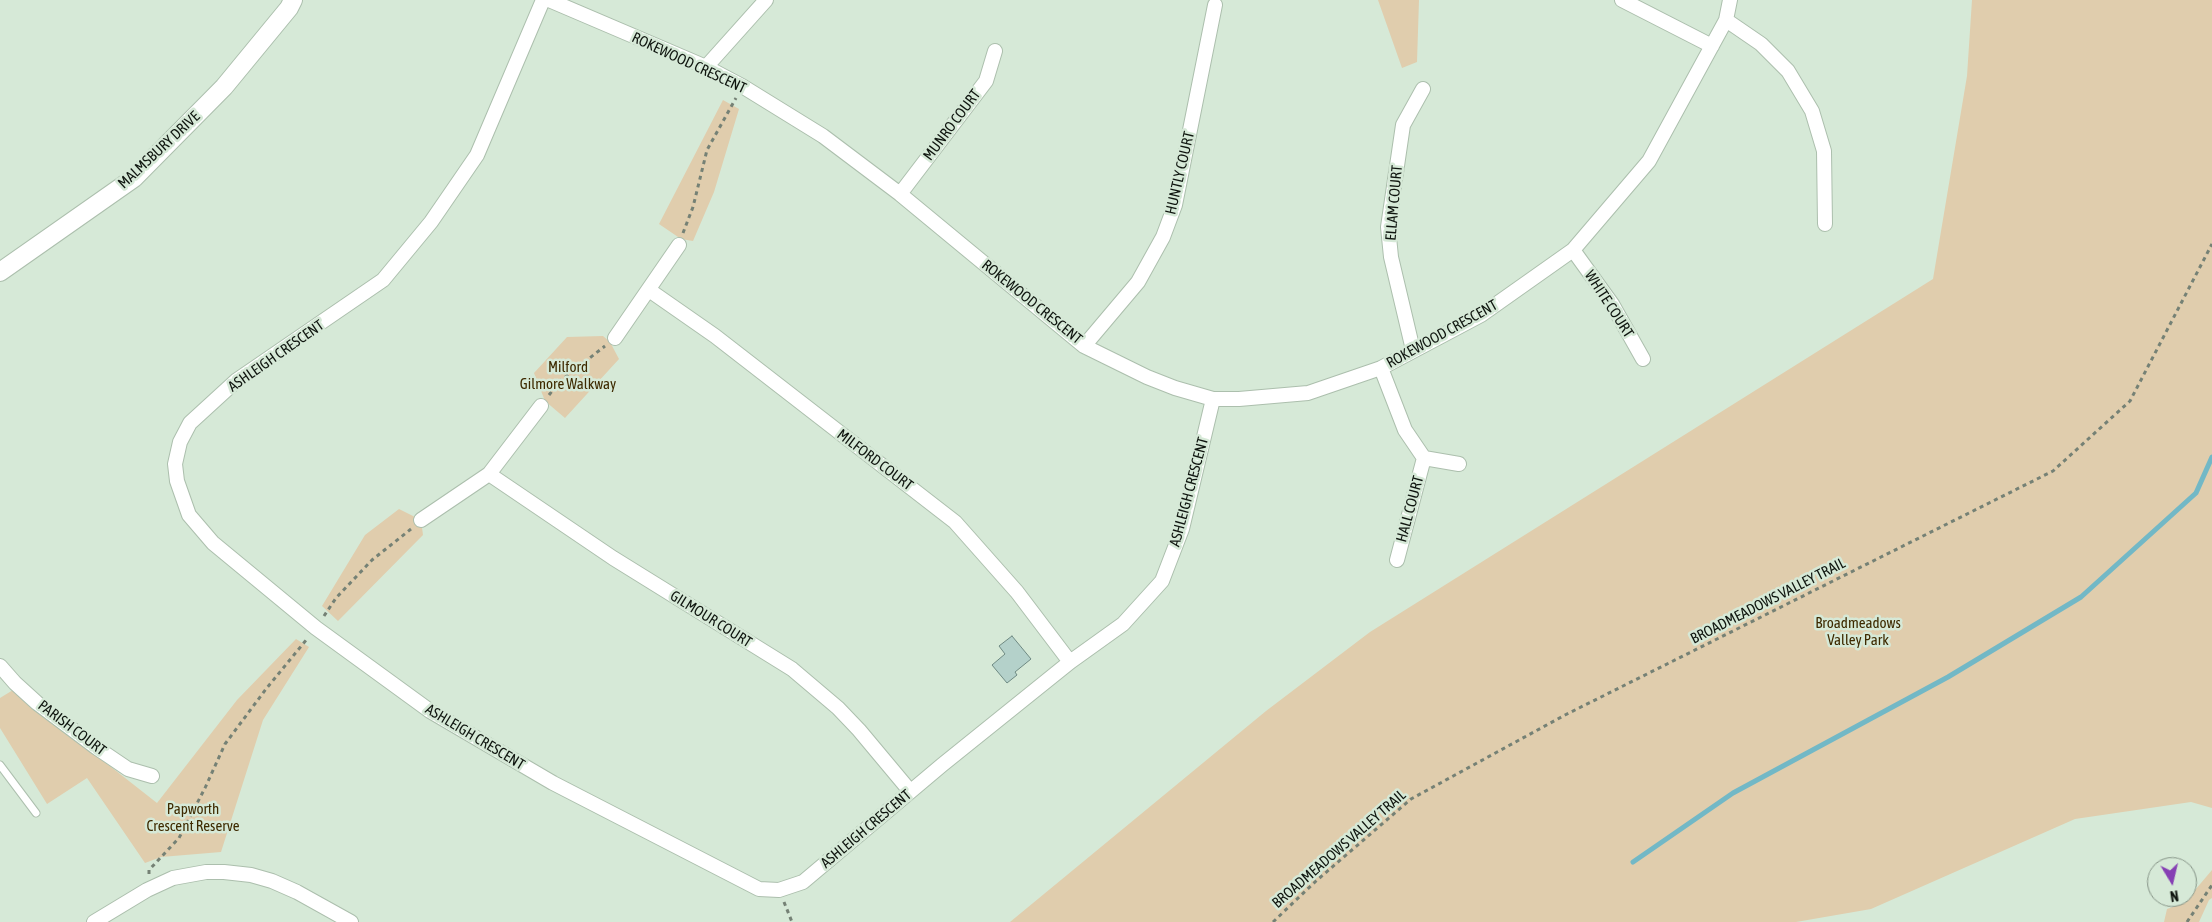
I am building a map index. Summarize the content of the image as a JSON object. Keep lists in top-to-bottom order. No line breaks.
{"streets":{"street":["ROKEWOOD CRESCENT","MUNRO COURT","MALMSBURY DRIVE","HUNTLY COURT","ELLAM COURT","WHITE COURT","ASHLEIGH CRESCENT","MILFORD COURT","HALL COURT","GILMOUR COURT","PARISH COURT"],"path":["BROADMEADOWS VALLEY TRAIL"]},"crossings":[["ROKEWOOD CRESCENT","MUNRO COURT"],["ROKEWOOD CRESCENT","HUNTLY COURT"],["ROKEWOOD CRESCENT","ELLAM COURT"],["ROKEWOOD CRESCENT","WHITE COURT"],["ROKEWOOD CRESCENT","ASHLEIGH CRESCENT"],["ROKEWOOD CRESCENT","HALL COURT"],["ASHLEIGH CRESCENT","MILFORD COURT"],["ASHLEIGH CRESCENT","GILMOUR COURT"]],"parks":["Milford Gilmore Walkway","Broadmeadows Valley Park","Papworth Crescent Reserve"],"north":"bottom"}
